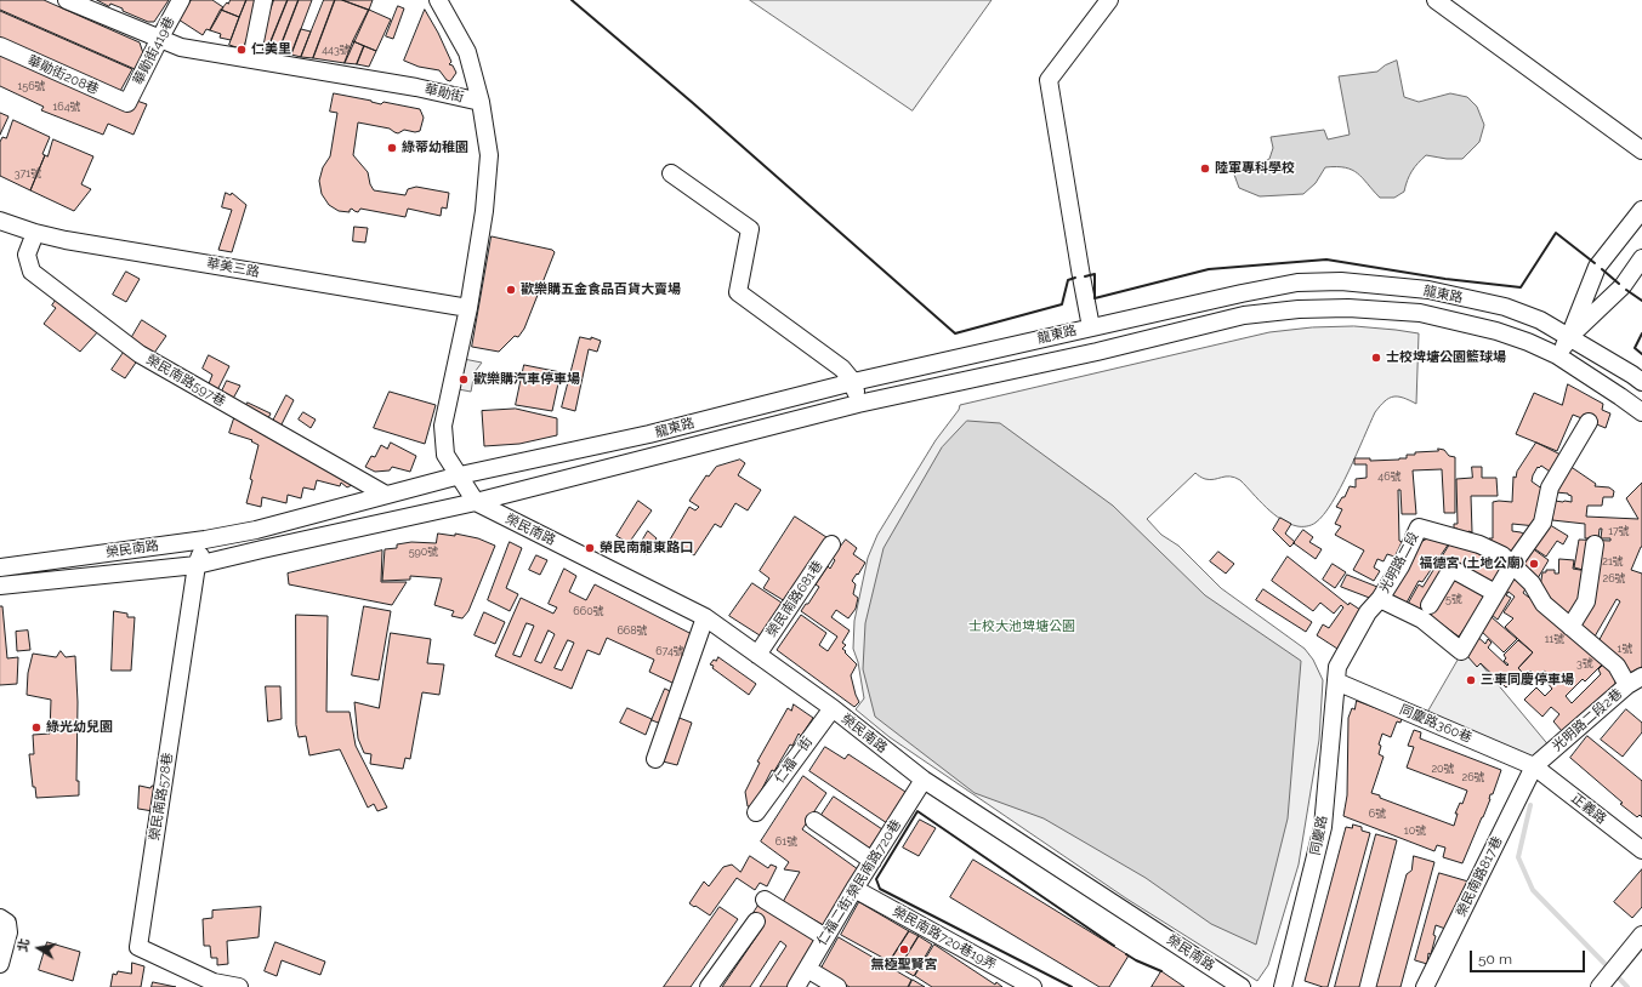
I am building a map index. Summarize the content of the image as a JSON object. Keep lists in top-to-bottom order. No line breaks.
{"streets":{"street":["華勛街419巷","華勛街208巷","華勛街","華美三路","龍東路","榮民南路597巷","榮民南路","光明路二段","榮民南路681巷","光明路二段2巷","同慶路360巷","仁福一街","榮民南路578巷","正義路","同慶路","榮民南路817巷","仁福二街;榮民南路720巷","榮民南路720巷19弄"]},"crossings":[["華勛街419巷","華勛街208巷"],["華勛街419巷","華勛街"],["華勛街","華美三路"],["華勛街","龍東路"],["華勛街","榮民南路"],["華美三路","榮民南路597巷"],["龍東路","榮民南路"],["榮民南路597巷","榮民南路"],["榮民南路","榮民南路681巷"],["榮民南路","仁福一街"],["榮民南路","榮民南路578巷"],["榮民南路","仁福二街;榮民南路720巷"],["光明路二段","光明路二段2巷"],["光明路二段","同慶路360巷"],["光明路二段","同慶路"],["光明路二段2巷","同慶路360巷"],["光明路二段2巷","正義路"],["光明路二段2巷","榮民南路817巷"],["同慶路360巷","正義路"],["同慶路360巷","同慶路"],["同慶路360巷","榮民南路817巷"],["正義路","榮民南路817巷"],["仁福二街;榮民南路720巷","榮民南路720巷19弄"]],"parks":["士校大池埤塘公園"],"places":["仁美里","綠蒂幼稚園","陸軍專科學校","歡樂購五金食品百貨大賣場","士校埤塘公園籃球場","歡樂購汽車停車場","榮民南龍東路口","福德宮 (土地公廟)","三車同慶停車場","綠光幼兒園","無極聖賢宮"],"house_numbers":["443號","156號","164號","371號","46號","17號","590號","21號","26號","5號","660號","668號","11號","1號","674號","3號","20號","26號","6號","10號","61號"],"scale_bar":"50 m","north":"left"}
